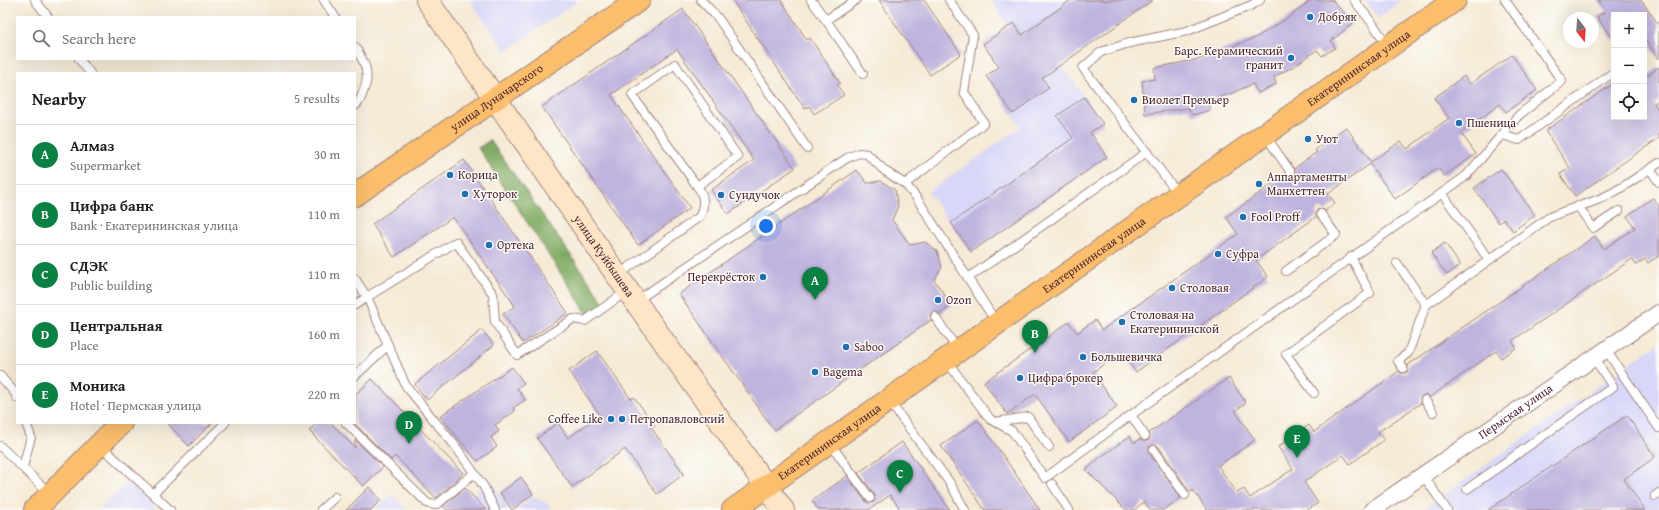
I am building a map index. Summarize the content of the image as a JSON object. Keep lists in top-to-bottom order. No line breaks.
{"streets":{"main road":["Екатерининская улица","улица Луначарского","улица Куйбышева"],"street":["Пермская улица"]},"crossings":[["Екатерининская улица","улица Куйбышева"],["улица Луначарского","улица Куйбышева"]],"places":["Добряк","Барс. Керамический гранит","Виолет Премьер","Пшеница","Уют","Корица","Аппартаменты Манхеттен","Хуторок","Сундучок","Fool Proff","Ортека","Суфра","Перекрёсток","Стoловая","Ozon","Столовая на Екатерининской","Saboo","Большевичка","Bаgema","Цифра брокер","Coffee Like","Петропавловский"],"north":"bottom","page":{"map_buttons":["+","−"],"search":"Search here","heading":["Nearby","5 results"],"list":[{"mark":"A","name":"Алмаз","note":"Supermarket","value":"30 m"},{"mark":"B","name":"Цифра банк","note":"Bank · Екатерининская улица","value":"110 m"},{"mark":"C","name":"СДЭК","note":"Public building","value":"110 m"},{"mark":"D","name":"Центральная","note":"Place","value":"160 m"},{"mark":"E","name":"Моника","note":"Hotel · Пермская улица","value":"220 m"}],"pins":["A","B","D","E","C"]}}
